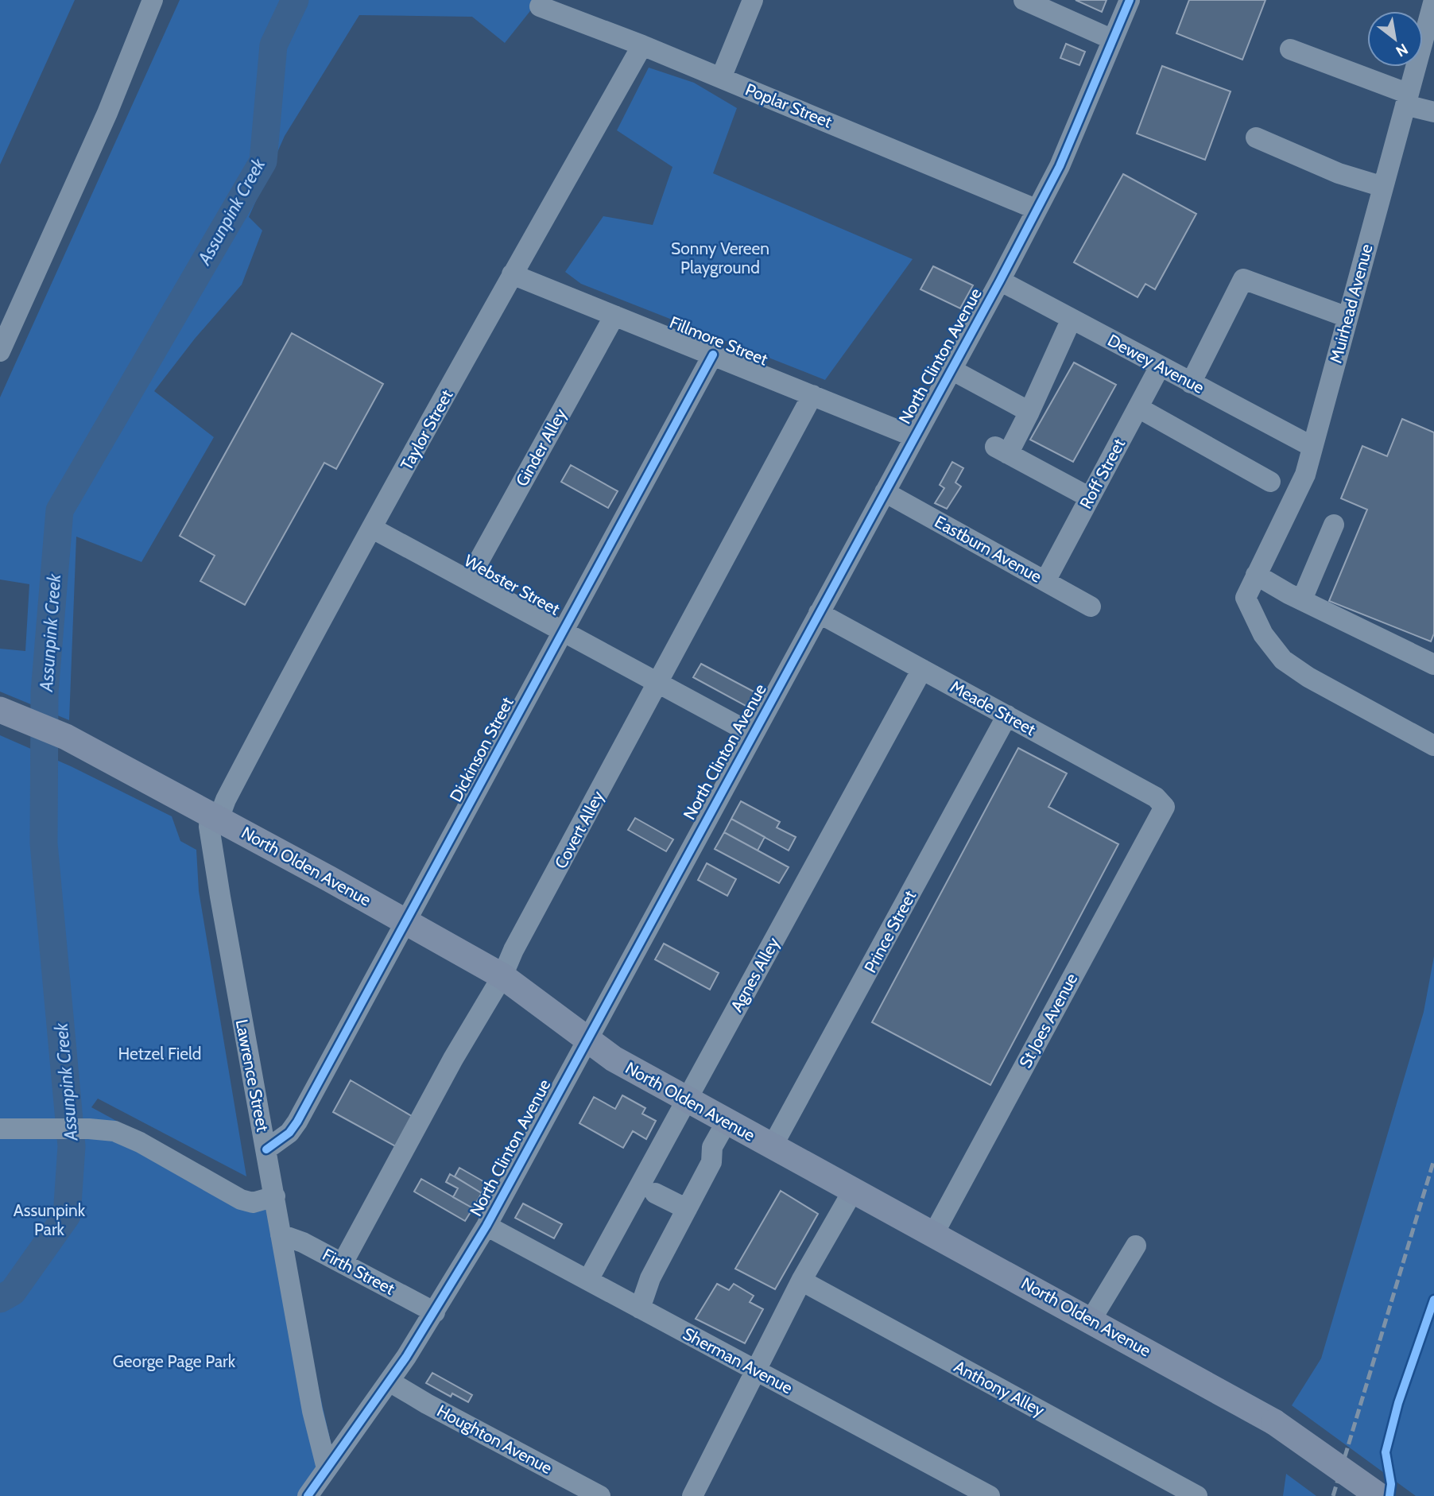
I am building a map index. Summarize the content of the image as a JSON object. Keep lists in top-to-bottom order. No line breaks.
{"streets":{"main road":["North Olden Avenue"],"street":["Poplar Street","Muirhead Avenue","Fillmore Street","North Clinton Avenue","Dewey Avenue","Taylor Street","Ginder Alley","Roff Street","Eastburn Avenue","Webster Street","Meade Street","Dickinson Street","Covert Alley","Prince Street","Agnes Alley","St Joes Avenue","Lawrence Street","Firth Street","Sherman Avenue","Anthony Alley","Houghton Avenue"]},"crossings":[["Poplar Street","North Clinton Avenue"],["Poplar Street","Taylor Street"],["Muirhead Avenue","Dewey Avenue"],["Fillmore Street","North Clinton Avenue"],["Fillmore Street","Taylor Street"],["Fillmore Street","Ginder Alley"],["Fillmore Street","Dickinson Street"],["Fillmore Street","Covert Alley"],["North Clinton Avenue","Dewey Avenue"],["North Clinton Avenue","Eastburn Avenue"],["North Clinton Avenue","Webster Street"],["North Clinton Avenue","Meade Street"],["North Clinton Avenue","North Olden Avenue"],["North Clinton Avenue","Lawrence Street"],["North Clinton Avenue","Firth Street"],["North Clinton Avenue","Sherman Avenue"],["North Clinton Avenue","Houghton Avenue"],["Dewey Avenue","Roff Street"],["Taylor Street","Webster Street"],["Taylor Street","North Olden Avenue"],["Taylor Street","Lawrence Street"],["Ginder Alley","Webster Street"],["Roff Street","Eastburn Avenue"],["Webster Street","Dickinson Street"],["Webster Street","Covert Alley"],["Meade Street","Prince Street"],["Meade Street","Agnes Alley"],["Meade Street","St Joes Avenue"],["Dickinson Street","North Olden Avenue"],["Dickinson Street","Lawrence Street"],["Covert Alley","North Olden Avenue"],["Covert Alley","Firth Street"],["North Olden Avenue","Prince Street"],["North Olden Avenue","Agnes Alley"],["North Olden Avenue","St Joes Avenue"],["North Olden Avenue","Lawrence Street"],["Agnes Alley","Sherman Avenue"],["Lawrence Street","Firth Street"]],"water":["Assunpink Creek"],"parks":["Sonny Vereen Playground","Hetzel Field","Assunpink Park","George Page Park"],"north":"bottom right"}
